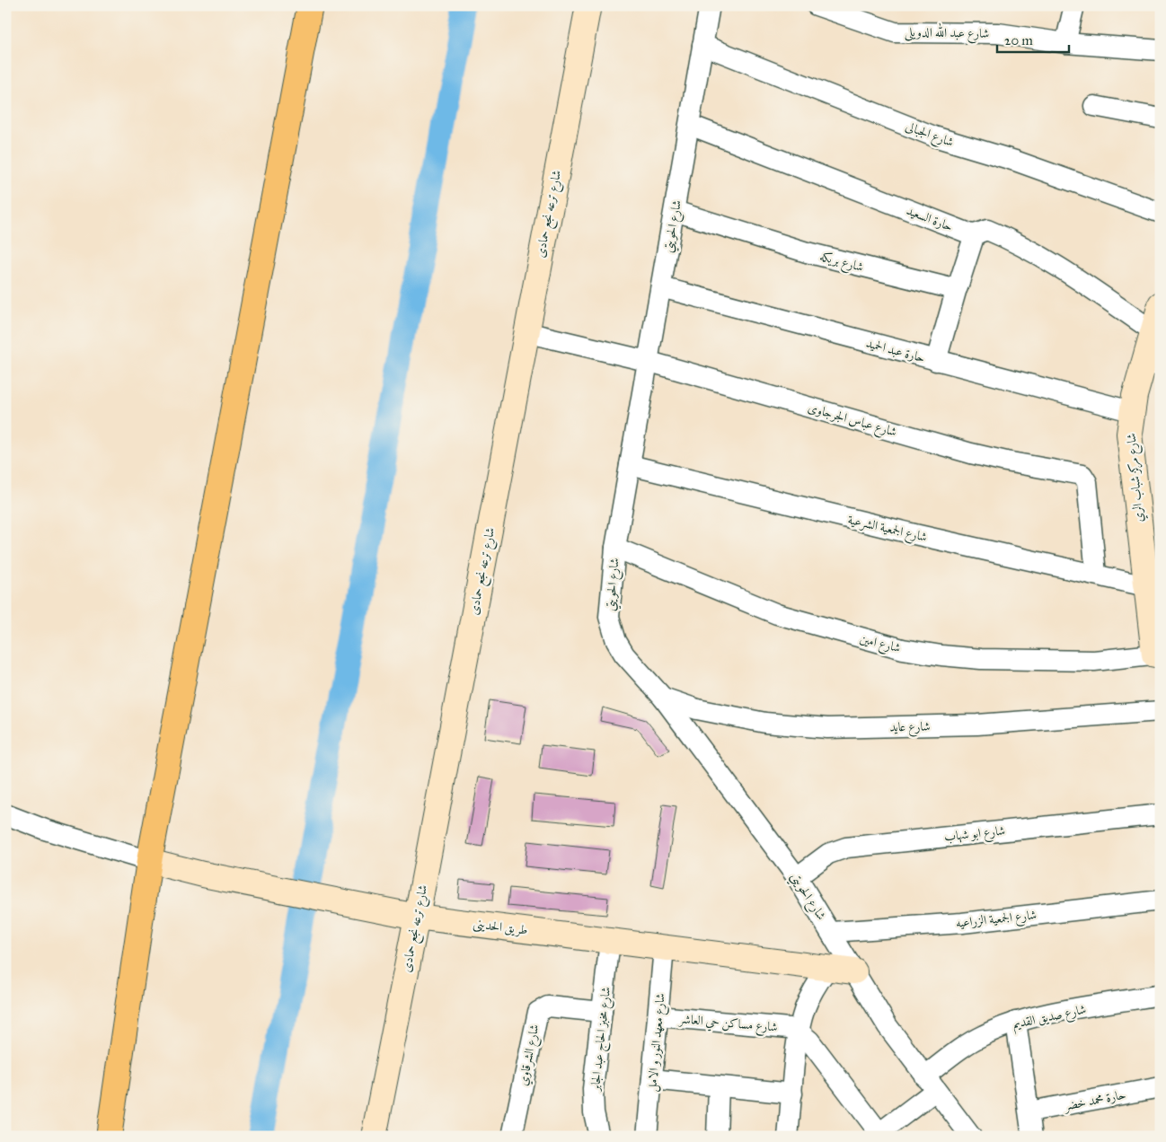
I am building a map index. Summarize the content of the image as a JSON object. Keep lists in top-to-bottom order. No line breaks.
{"streets":{"street":["شارع عبد الله الدويلى","شارع الجبالى","شارع ترعه نجع حمادى","حارة السعيد","شارع الحويتي","شارع بريكه","حارة عبد الحميد","شارع عباس الجرجاوى","شارع مركز شباب الري","شارع الجمعية الشرعية","شارع امين","شارع عايد","شارع ابو شهاب","شارع الجمعية الزراعيه","طريق الحدينى","شارع صديق القديم","شارع مساكن حي العاشر","شارع مخبز الحاج عبد الجابر","شارع معهد النور و الامل","شارع الشرقاوي","حارة محمد خضر"]},"crossings":[["شارع الجبالى","شارع الحويتي"],["شارع ترعه نجع حمادى","شارع عباس الجرجاوى"],["شارع ترعه نجع حمادى","طريق الحدينى"],["حارة السعيد","شارع الحويتي"],["حارة السعيد","شارع مركز شباب الري"],["شارع الحويتي","شارع بريكه"],["شارع الحويتي","حارة عبد الحميد"],["شارع الحويتي","شارع عباس الجرجاوى"],["شارع الحويتي","شارع الجمعية الشرعية"],["شارع الحويتي","شارع امين"],["شارع الحويتي","شارع عايد"],["شارع الحويتي","شارع ابو شهاب"],["شارع الحويتي","شارع الجمعية الزراعيه"],["شارع الحويتي","طريق الحدينى"],["شارع الحويتي","شارع صديق القديم"],["حارة عبد الحميد","شارع مركز شباب الري"],["شارع عباس الجرجاوى","شارع الجمعية الشرعية"],["شارع مركز شباب الري","شارع الجمعية الشرعية"],["شارع مركز شباب الري","شارع امين"],["طريق الحدينى","شارع مخبز الحاج عبد الجابر"],["طريق الحدينى","شارع معهد النور و الامل"],["شارع مساكن حي العاشر","شارع معهد النور و الامل"],["شارع مخبز الحاج عبد الجابر","شارع الشرقاوي"]],"scale_bar":"20 m"}
